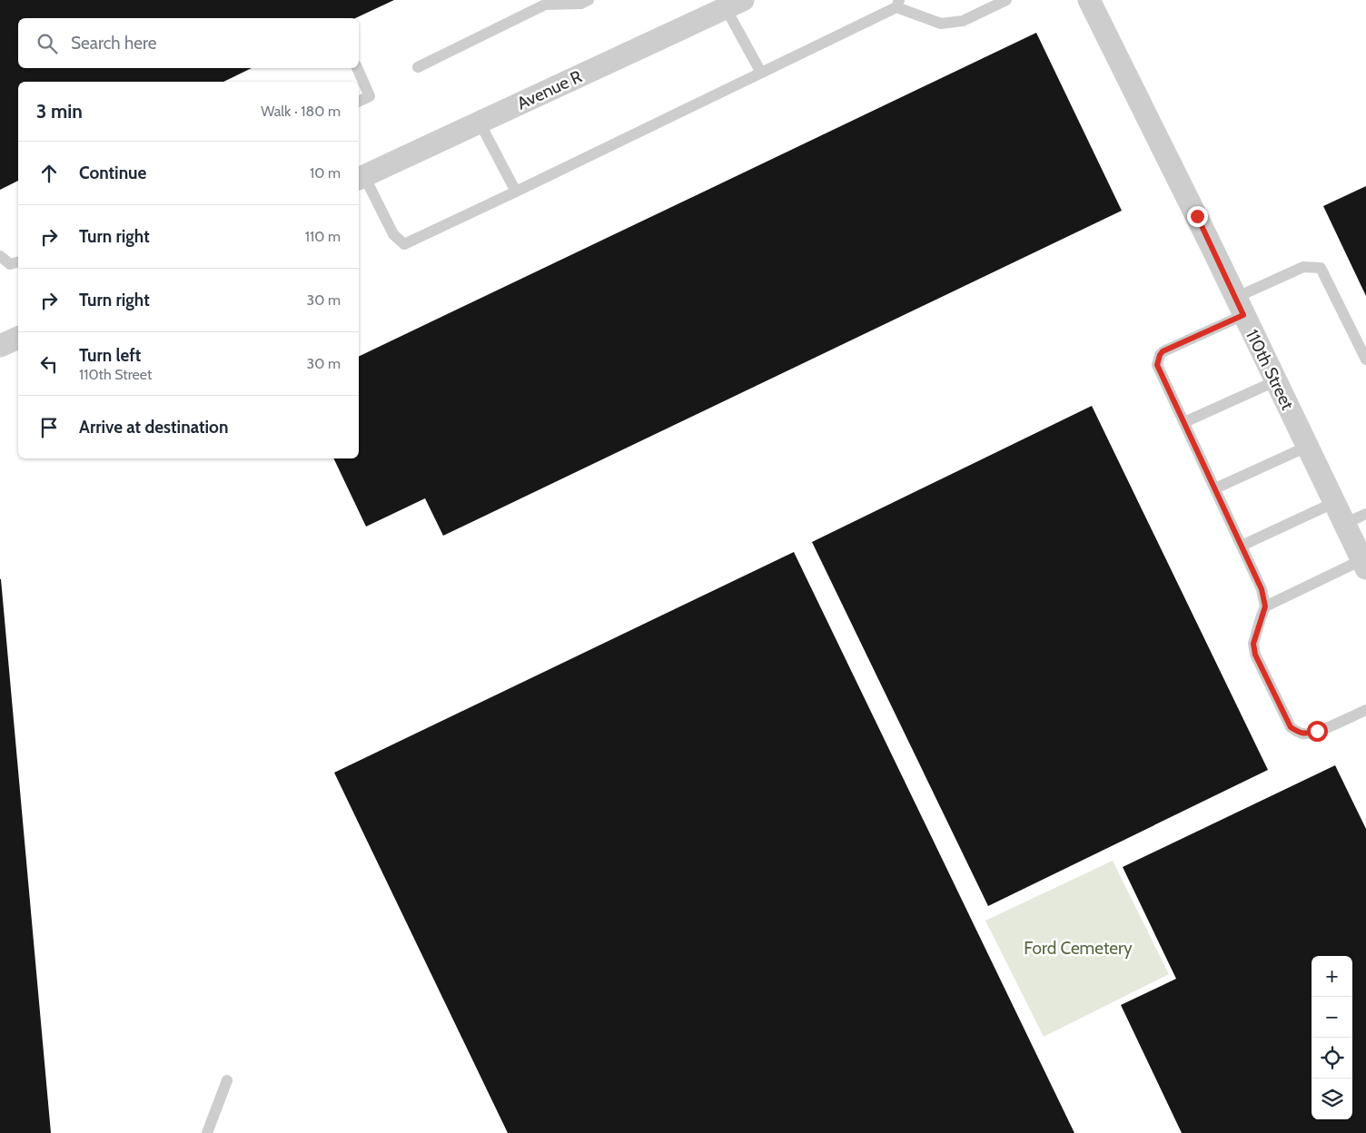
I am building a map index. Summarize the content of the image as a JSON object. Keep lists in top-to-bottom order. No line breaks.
{"streets":{"street":["Avenue R","110th Street"]},"parks":["Ford Cemetery"],"page":{"search":"Search here","heading":["3 min","Walk · 180 m"],"list":[["Continue","10 m"],["Turn right","110 m"],["Turn right","30 m"],["Turn left","110th Street","30 m"],"Arrive at destination"],"map_buttons":["+","−"]}}
